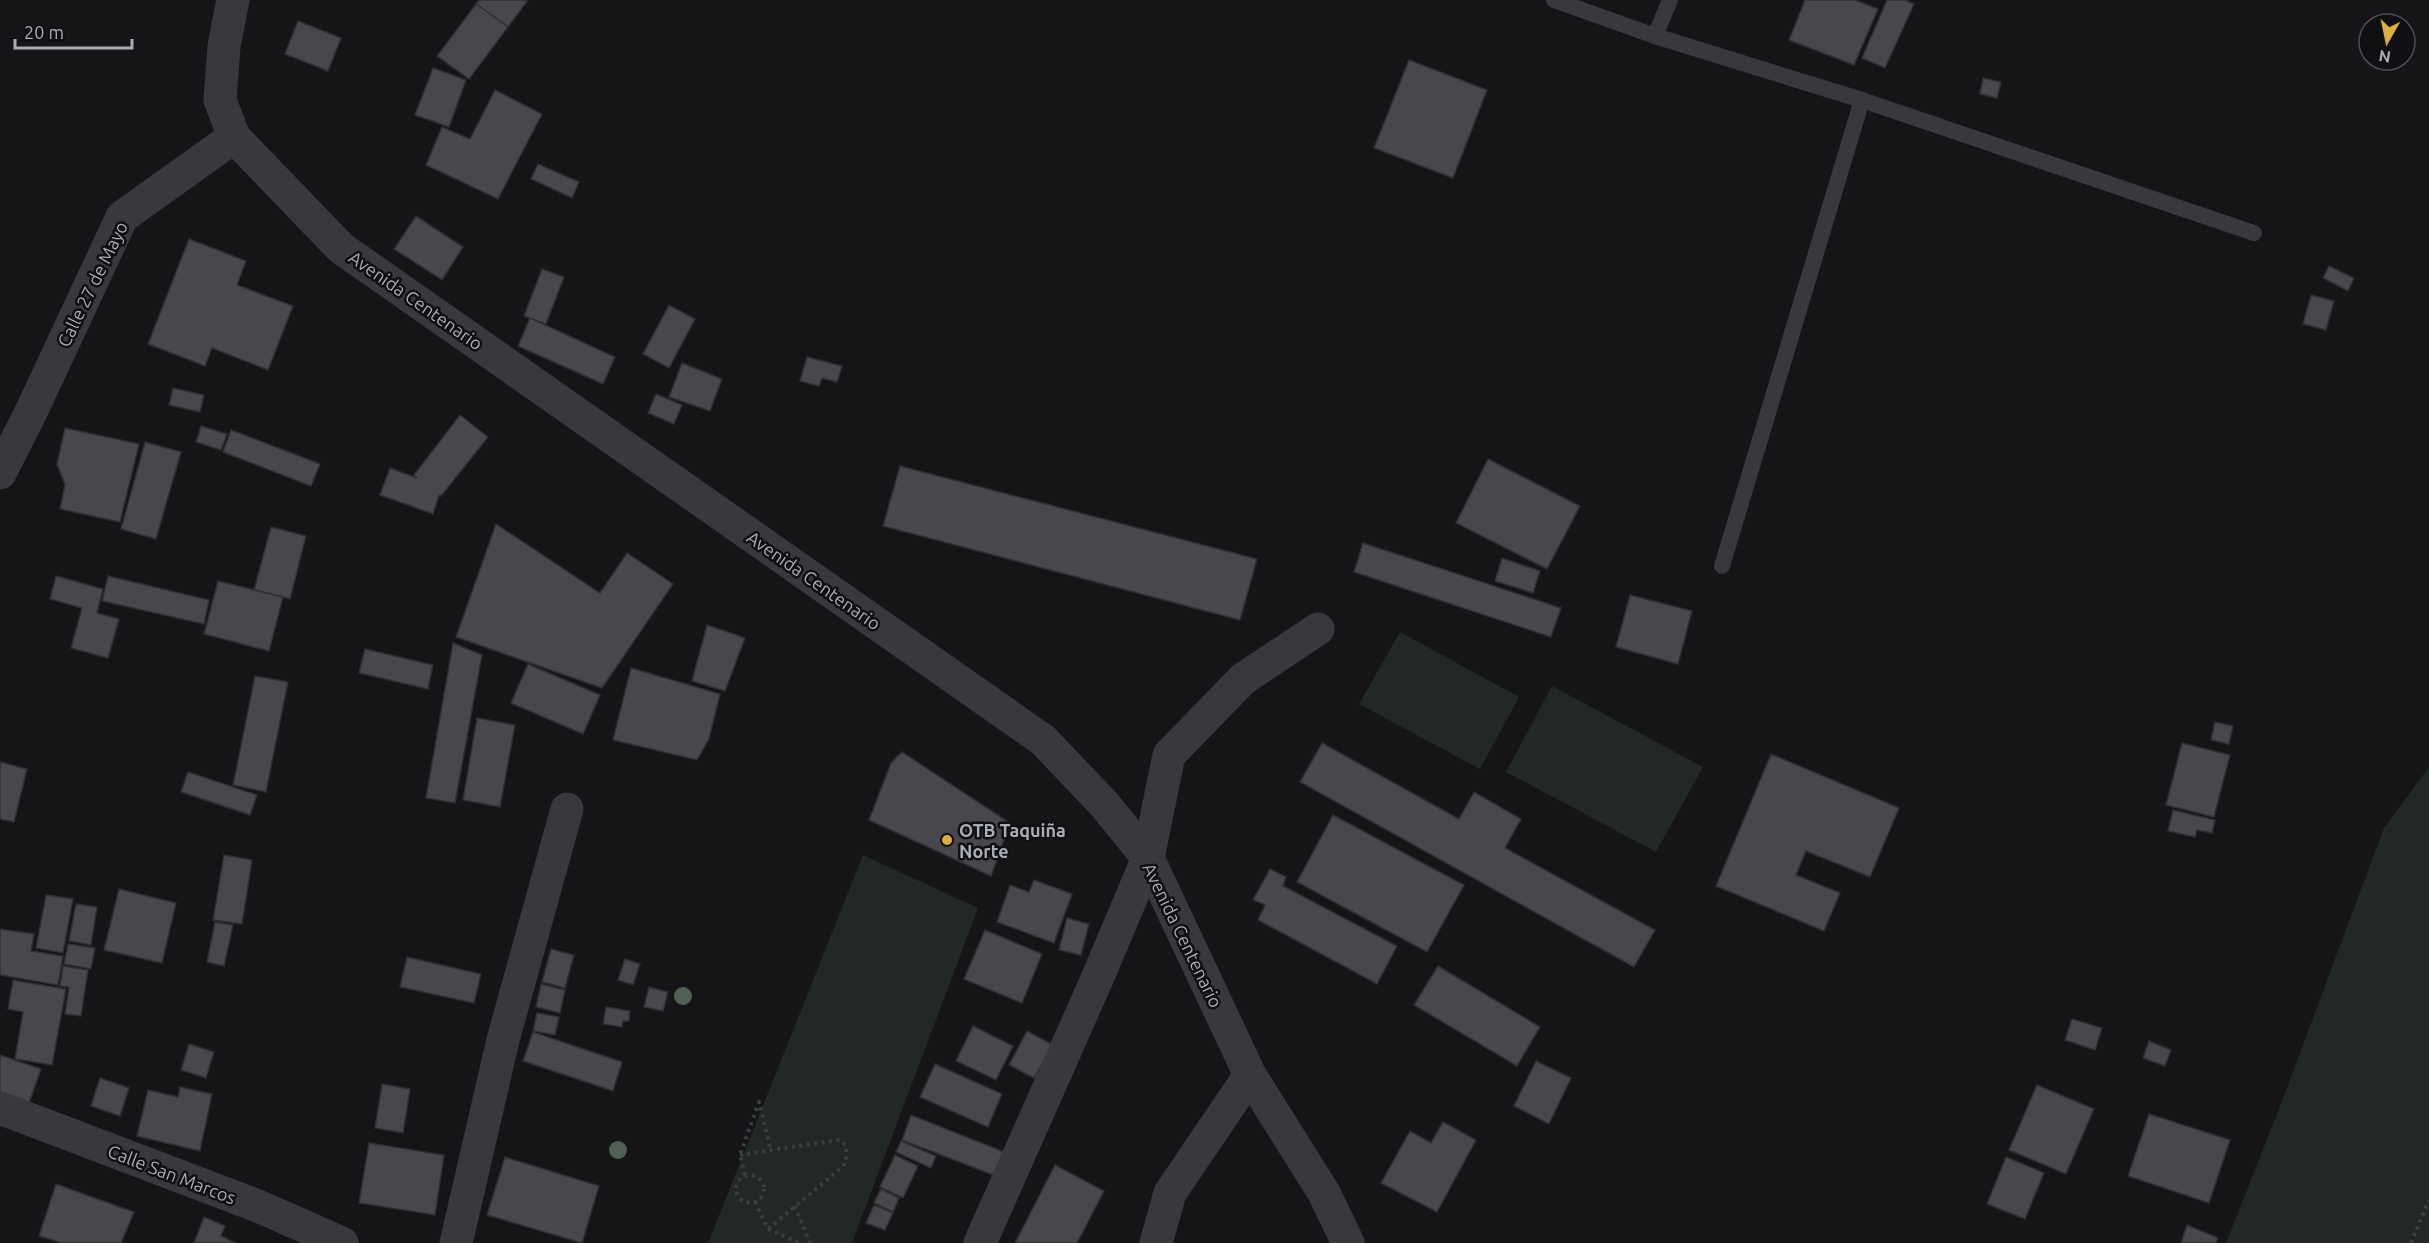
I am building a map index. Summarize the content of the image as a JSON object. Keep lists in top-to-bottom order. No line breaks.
{"streets":{"street":["Calle 27 de Mayo","Avenida Centenario","Calle San Marcos"]},"crossings":[["Calle 27 de Mayo","Avenida Centenario"]],"places":["OTB Taquiña Norte"],"scale_bar":"20 m","north":"bottom"}
